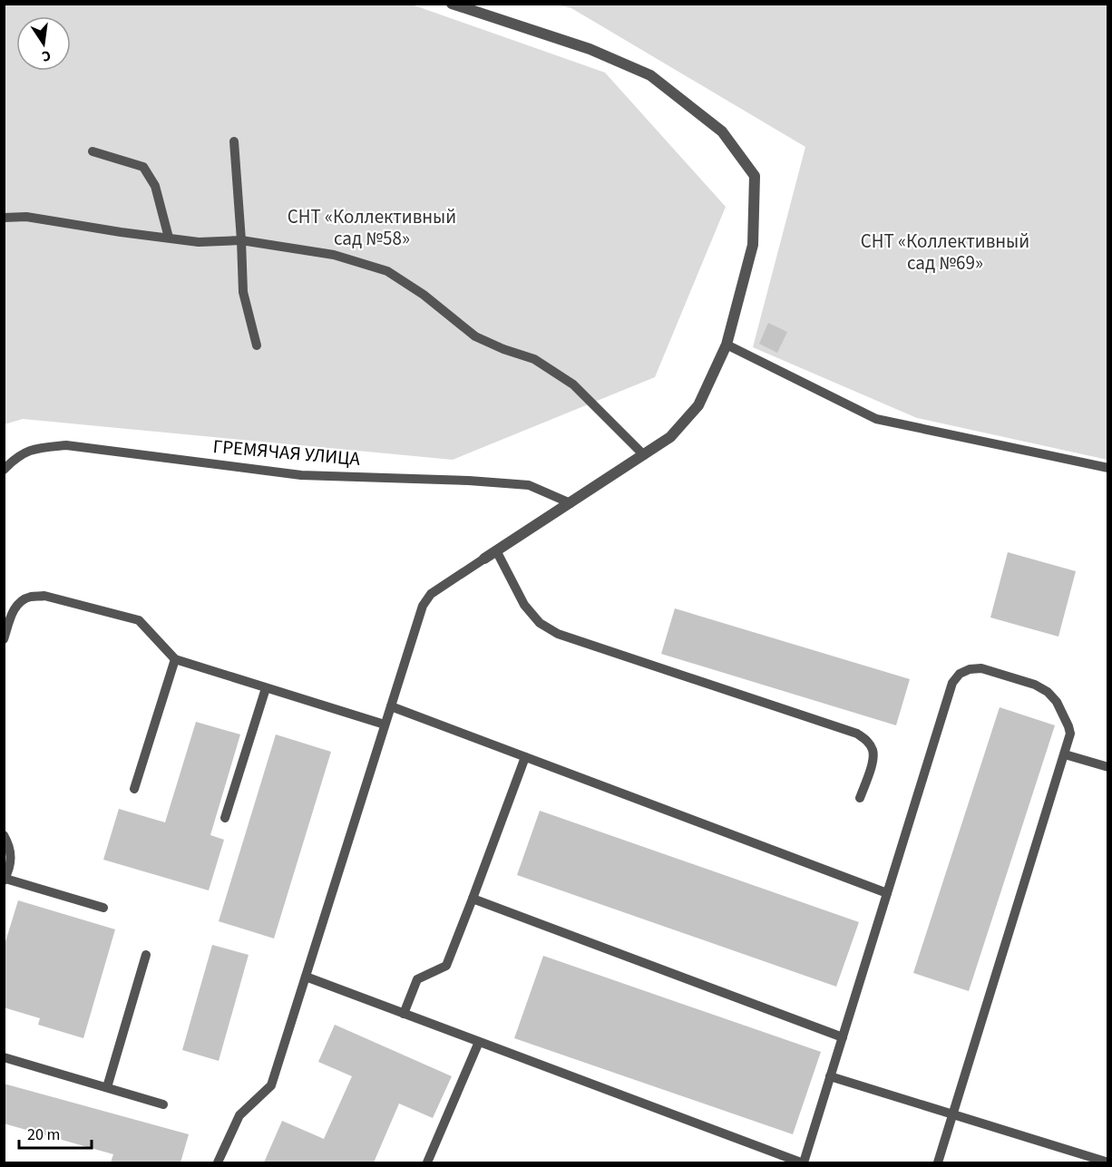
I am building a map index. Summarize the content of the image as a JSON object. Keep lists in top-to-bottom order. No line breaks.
{"streets":{"lane":["ГРЕМЯЧАЯ УЛИЦА"]},"parks":["СНТ «Коллективный сад №58»","СНТ «Коллективный сад №69»"],"scale_bar":"20 m","north":"bottom"}
